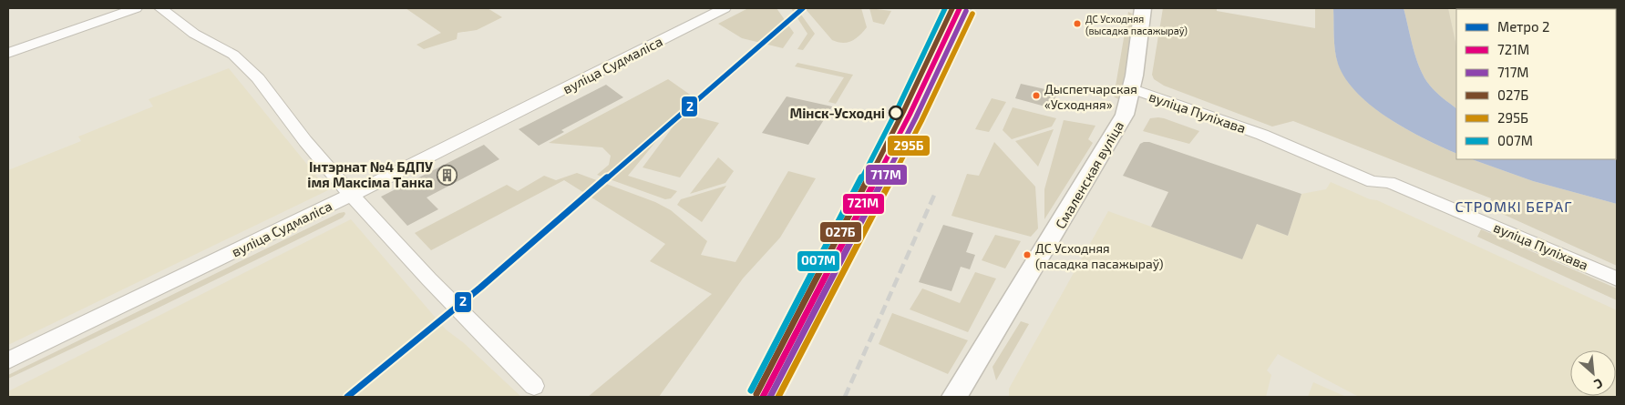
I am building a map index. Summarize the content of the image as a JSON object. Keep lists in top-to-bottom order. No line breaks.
{"streets":{"main road":["Смаленская вуліца"],"street":["вуліца Судмаліса","вуліца Пуліхава"]},"crossings":[["вуліца Пуліхава","Смаленская вуліца"]],"districts":["СТРОМКІ БЕРАГ"],"places":{"other":["ДС Усходняя (высадка пасажыраў)","Дыспетчарская «Усходняя»","Мінск-Усходні","ДС Усходняя (пасадка пасажыраў)"],"building":["Інтэрнат №4 БДПУ імя Максіма Танка"]},"lines":["metro line 2","transit line 721М","transit line 027Б","transit line 007М","transit line 717М","transit line 295Б"],"legend":["Метро 2","721М","717М","027Б","295Б","007М"],"north":"bottom right"}
